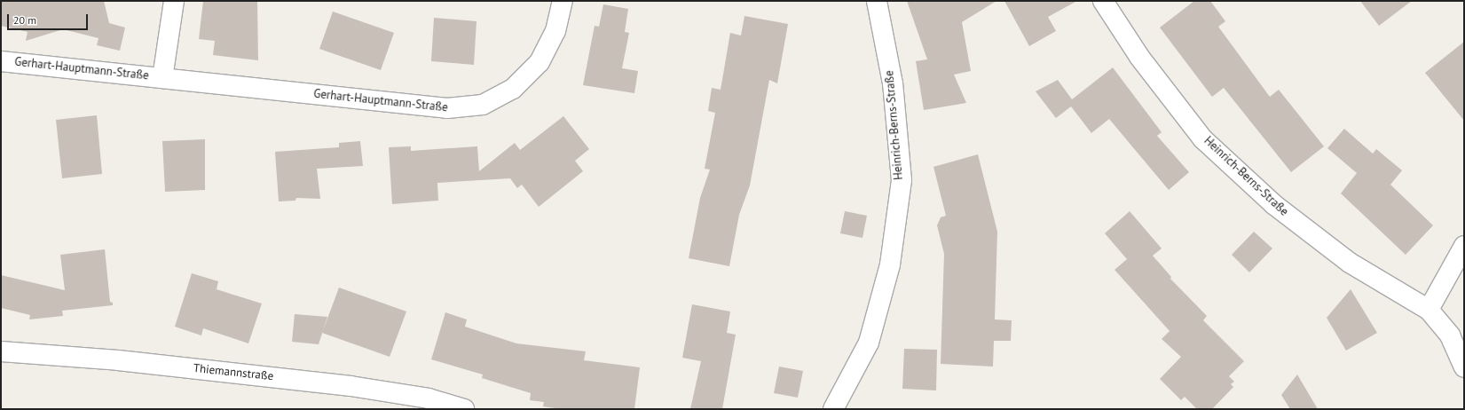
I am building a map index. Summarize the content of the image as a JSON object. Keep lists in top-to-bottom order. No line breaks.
{"streets":{"street":["Gerhart-Hauptmann-Straße","Heinrich-Berns-Straße","Thiemannstraße"]},"scale_bar":"20 m"}
